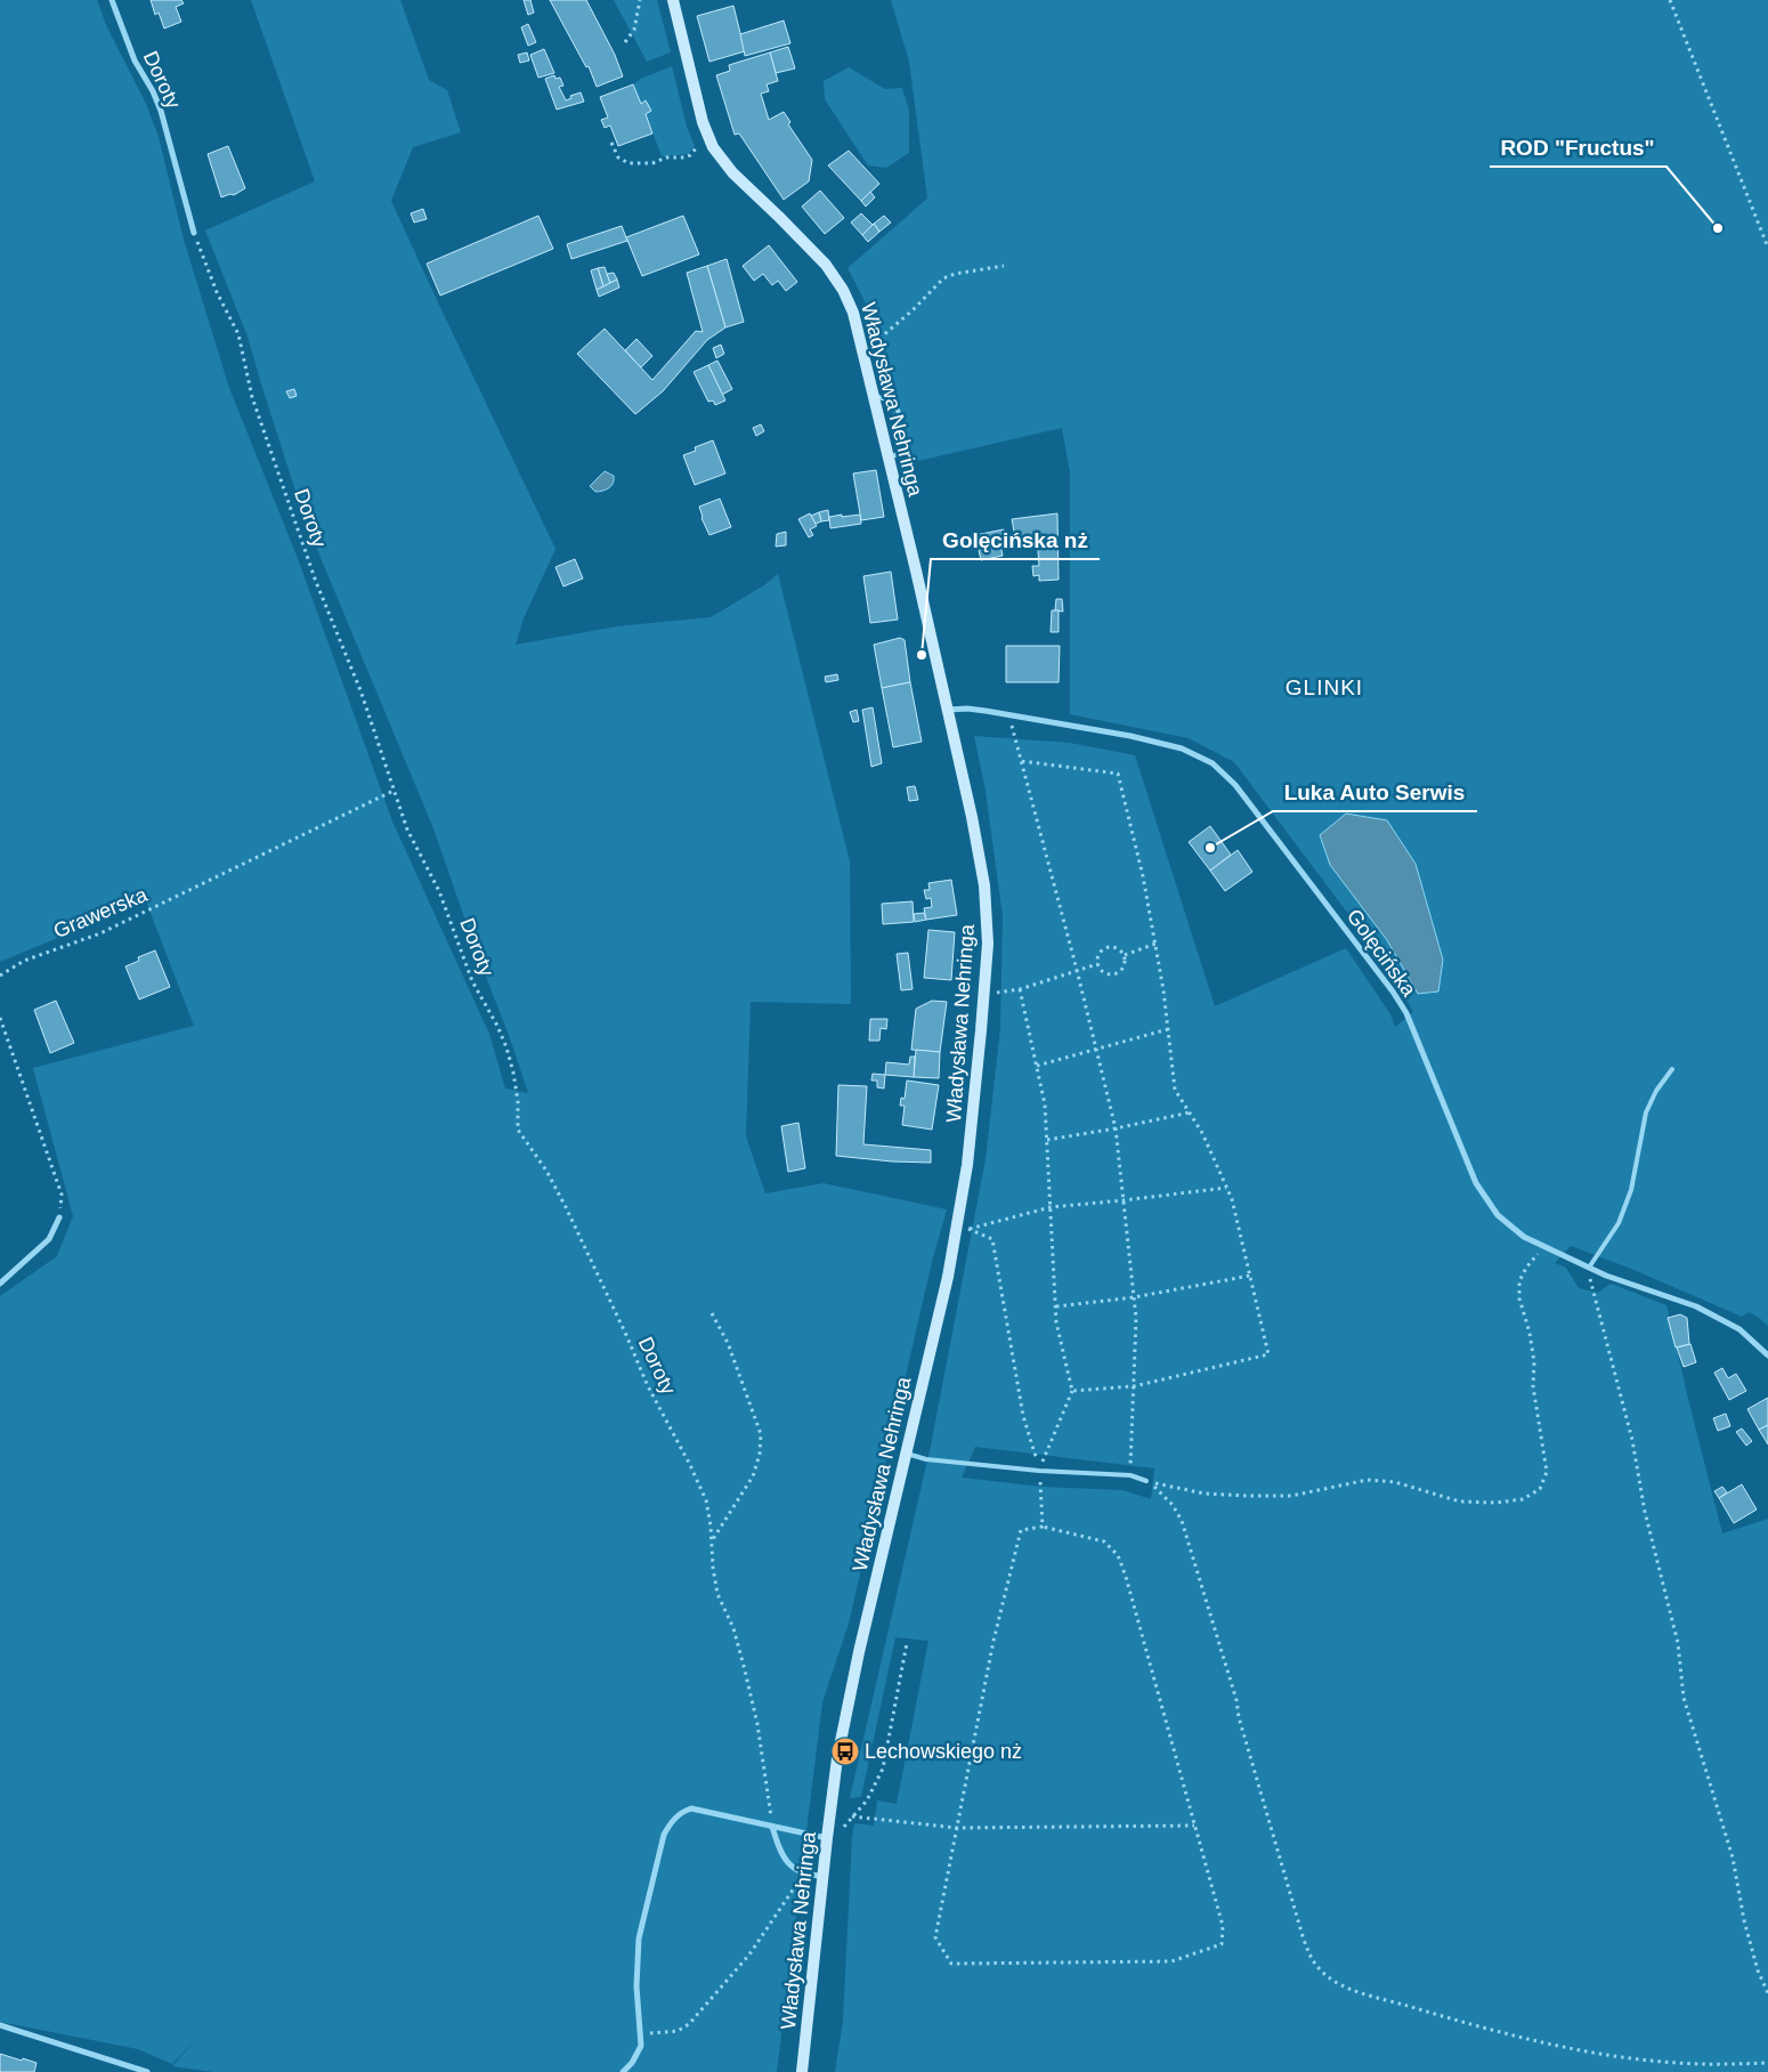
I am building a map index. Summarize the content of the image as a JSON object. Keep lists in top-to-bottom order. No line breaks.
{"streets":{"street":["Doroty","Władysława Nehringa","Golęcińska"],"path":["Grawerska"]},"crossings":[["Doroty","Grawerska"],["Władysława Nehringa","Golęcińska"]],"districts":["GLINKI"],"places":{"other":["ROD \"Fructus\"","Golęcińska nż","Luka Auto Serwis"],"bus stop":["Lechowskiego nż"]}}
